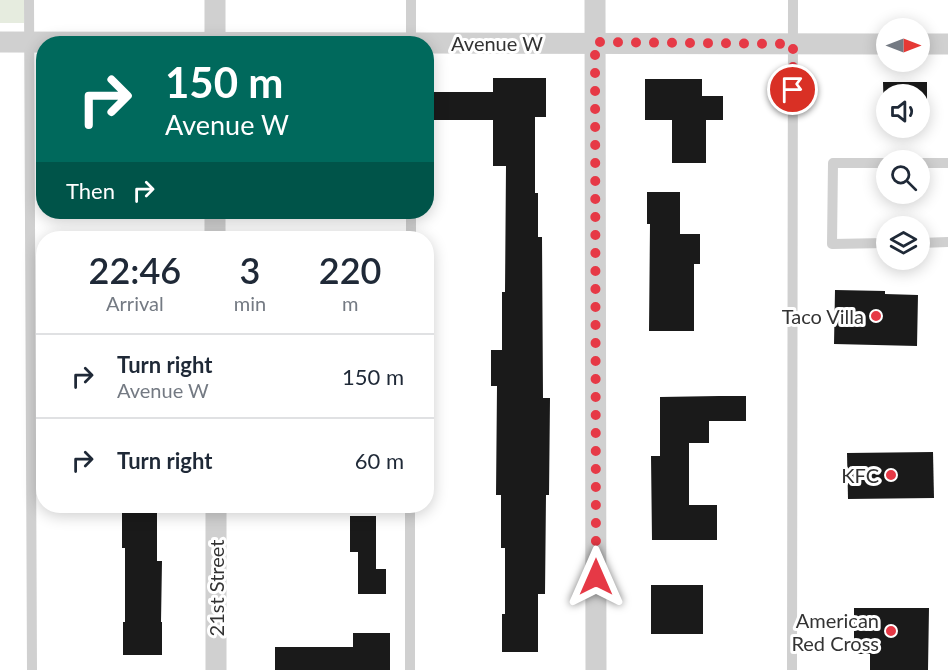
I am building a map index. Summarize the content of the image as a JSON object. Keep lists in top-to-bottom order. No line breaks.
{"streets":{"street":["Avenue W","21st Street"]},"places":["Taco Villa","KFC","American Red Cross"],"north":"right","page":{"turn":["150 m","Avenue W"],"then":"Then","eta":["22:46","Arrival","3","min","220","m"],"list":[{"name":"Turn right","note":"Avenue W","value":"150 m"},{"name":"Turn right","value":"60 m"}]}}
